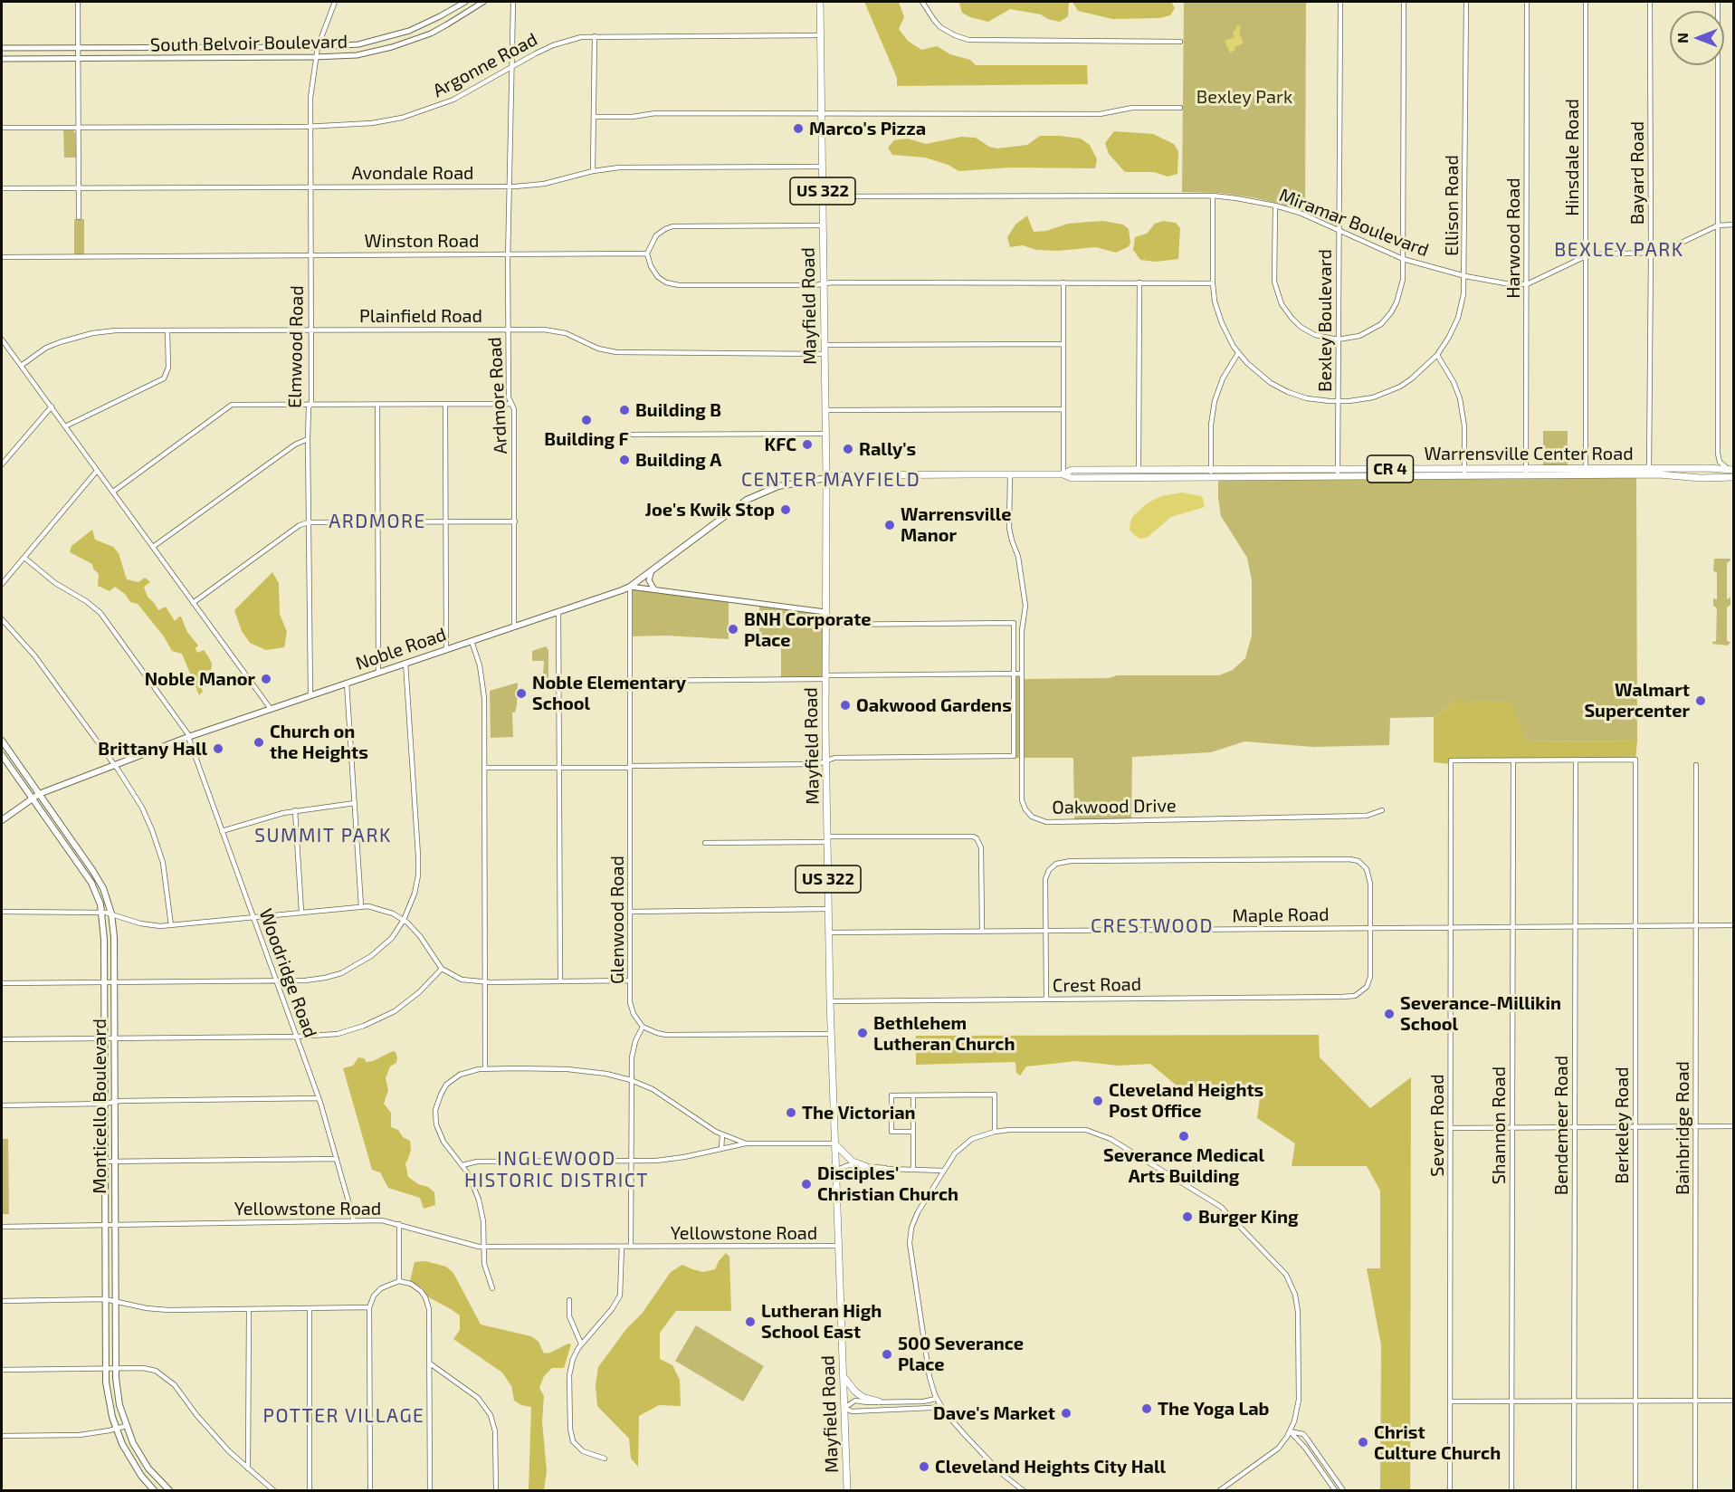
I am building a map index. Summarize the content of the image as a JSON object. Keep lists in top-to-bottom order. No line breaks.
{"streets":{"main road":["US 322","Mayfield Road","Warrensville Center Road","CR 4","Noble Road","Monticello Boulevard"],"street":["South Belvoir Boulevard","Argonne Road","Hinsdale Road","Avondale Road","Bayard Road","Ellison Road","Miramar Boulevard","Harwood Road","Winston Road","Plainfield Road","Bexley Boulevard","Elmwood Road","Ardmore Road","Oakwood Drive","Maple Road","Glenwood Road","Woodridge Road","Crest Road","Severn Road","Shannon Road","Bendemeer Road","Berkeley Road","Bainbridge Road","Yellowstone Road"]},"crossings":[["South Belvoir Boulevard","Elmwood Road"],["Argonne Road","Mayfield Road"],["Argonne Road","Elmwood Road"],["Argonne Road","Ardmore Road"],["Hinsdale Road","Miramar Boulevard"],["Hinsdale Road","Warrensville Center Road"],["Avondale Road","Mayfield Road"],["Avondale Road","Elmwood Road"],["Avondale Road","Ardmore Road"],["Bayard Road","Miramar Boulevard"],["Bayard Road","Warrensville Center Road"],["Ellison Road","Miramar Boulevard"],["Ellison Road","Bexley Boulevard"],["Miramar Boulevard","Harwood Road"],["Miramar Boulevard","Mayfield Road"],["Miramar Boulevard","Bexley Boulevard"],["Harwood Road","Warrensville Center Road"],["Winston Road","Elmwood Road"],["Winston Road","Ardmore Road"],["Mayfield Road","Plainfield Road"],["Mayfield Road","Warrensville Center Road"],["Mayfield Road","Noble Road"],["Mayfield Road","Maple Road"],["Mayfield Road","Crest Road"],["Mayfield Road","Yellowstone Road"],["Plainfield Road","Elmwood Road"],["Plainfield Road","Ardmore Road"],["Bexley Boulevard","Warrensville Center Road"],["Elmwood Road","Noble Road"],["Ardmore Road","Noble Road"],["Warrensville Center Road","Noble Road"],["Warrensville Center Road","Oakwood Drive"],["Warrensville Center Road","Glenwood Road"],["Noble Road","Glenwood Road"],["Noble Road","Woodridge Road"],["Noble Road","Monticello Boulevard"],["Maple Road","Crest Road"],["Maple Road","Severn Road"],["Maple Road","Shannon Road"],["Maple Road","Bendemeer Road"],["Maple Road","Berkeley Road"],["Maple Road","Bainbridge Road"],["Woodridge Road","Yellowstone Road"],["Monticello Boulevard","Yellowstone Road"],["Severn Road","Shannon Road"],["Bendemeer Road","Berkeley Road"]],"districts":["BEXLEY PARK","CENTER MAYFIELD","ARDMORE","SUMMIT PARK","CRESTWOOD","INGLEWOOD HISTORIC DISTRICT","POTTER VILLAGE"],"parks":["Bexley Park"],"places":["Marco's Pizza","Building B","Building F","KFC","Rally's","Building A","Joe's Kwik Stop","Warrensville Manor","BNH Corporate Place","Noble Manor","Noble Elementary School","Walmart Supercenter","Oakwood Gardens","Church on the Heights","Brittany Hall","Severance-Millikin School","Bethlehem Lutheran Church","Cleveland Heights Post Office","The Victorian","Severance Medical Arts Building","Disciples' Christian Church","Burger King","Lutheran High School East","500 Severance Place","The Yoga Lab","Dave's Market","Christ Culture Church","Cleveland Heights City Hall"],"north":"left"}
